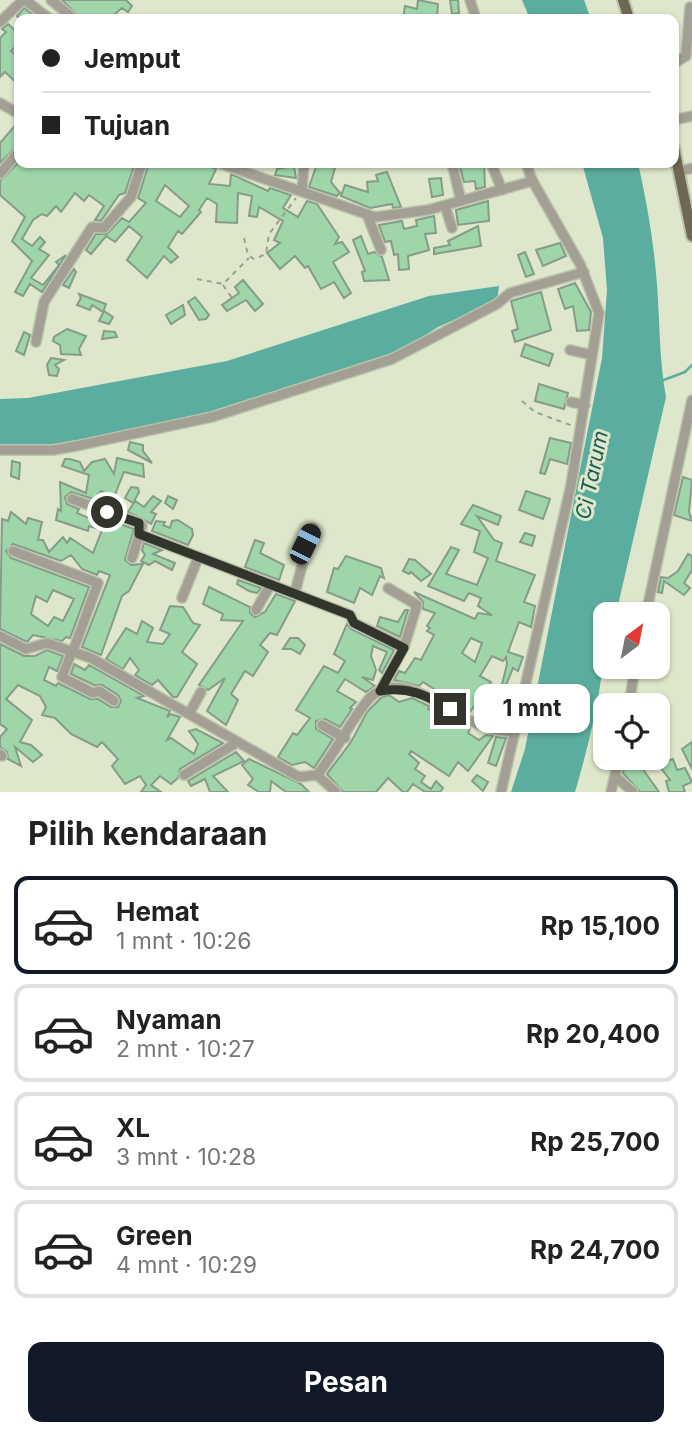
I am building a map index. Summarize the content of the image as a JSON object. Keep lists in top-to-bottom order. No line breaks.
{"water":["Ci Tarum"],"north":"top right","page":{"banner":["Jemput","Tujuan"],"bubble":"1 mnt","heading":"Pilih kendaraan","list":[{"name":"Hemat","note":"1 mnt · 10:26","value":"Rp 15,100"},{"name":"Nyaman","note":"2 mnt · 10:27","value":"Rp 20,400"},{"name":"XL","note":"3 mnt · 10:28","value":"Rp 25,700"},{"name":"Green","note":"4 mnt · 10:29","value":"Rp 24,700"}],"buttons":"Pesan"}}
